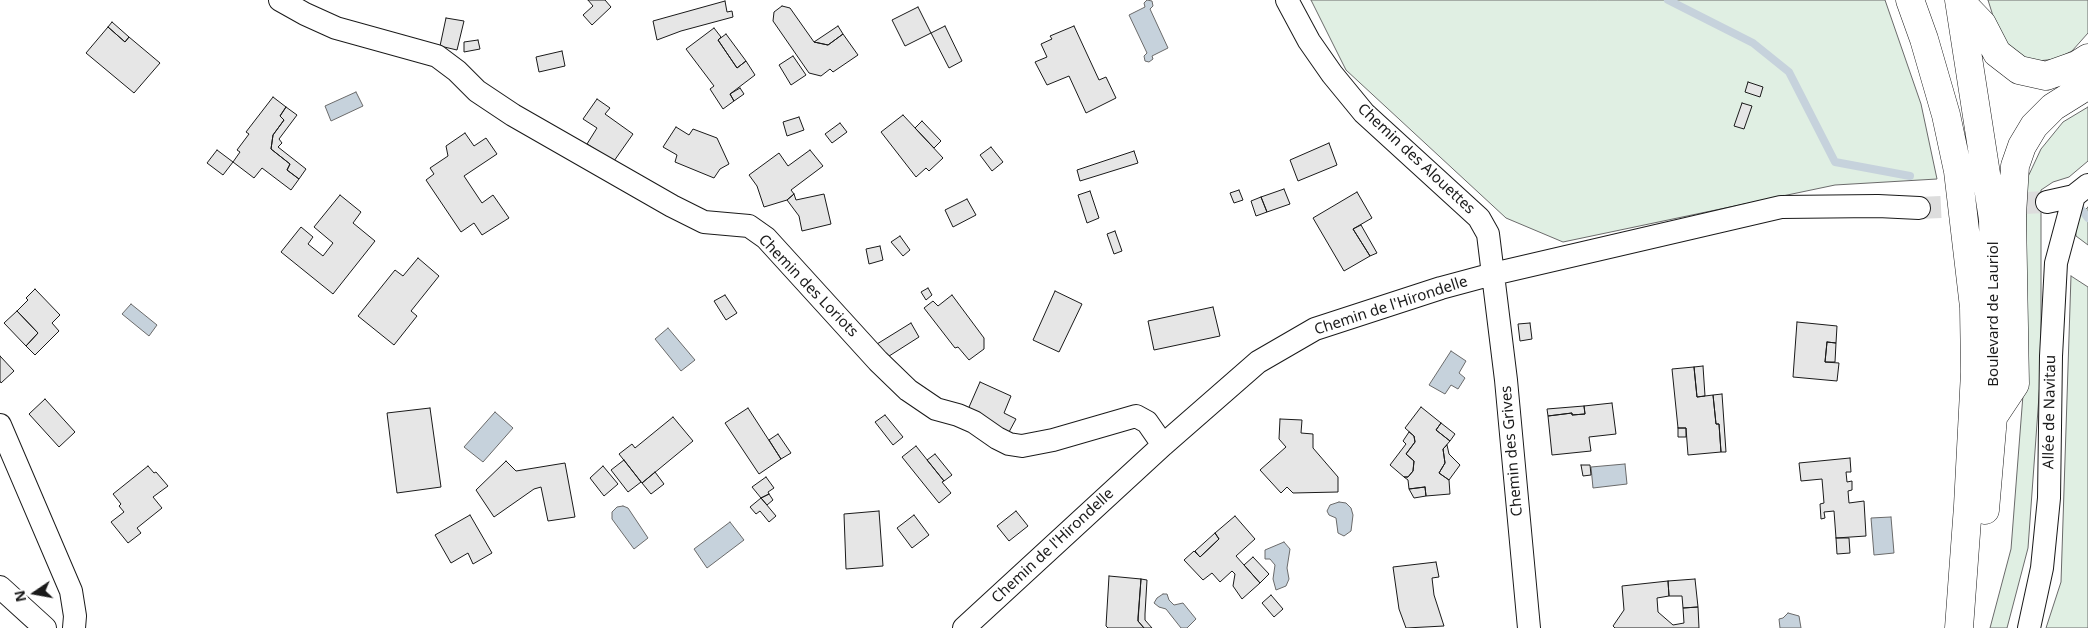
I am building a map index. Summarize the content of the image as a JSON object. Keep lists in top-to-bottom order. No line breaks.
{"streets":{"main road":["Boulevard de Lauriol"],"street":["Chemin des Alouettes","Chemin des Loriots","Chemin de l'Hirondelle","Allée de Navitau","Chemin des Grives"]},"crossings":[["Chemin des Alouettes","Chemin de l'Hirondelle"],["Chemin des Alouettes","Chemin des Grives"],["Chemin des Loriots","Chemin de l'Hirondelle"],["Chemin de l'Hirondelle","Chemin des Grives"]],"north":"left"}
